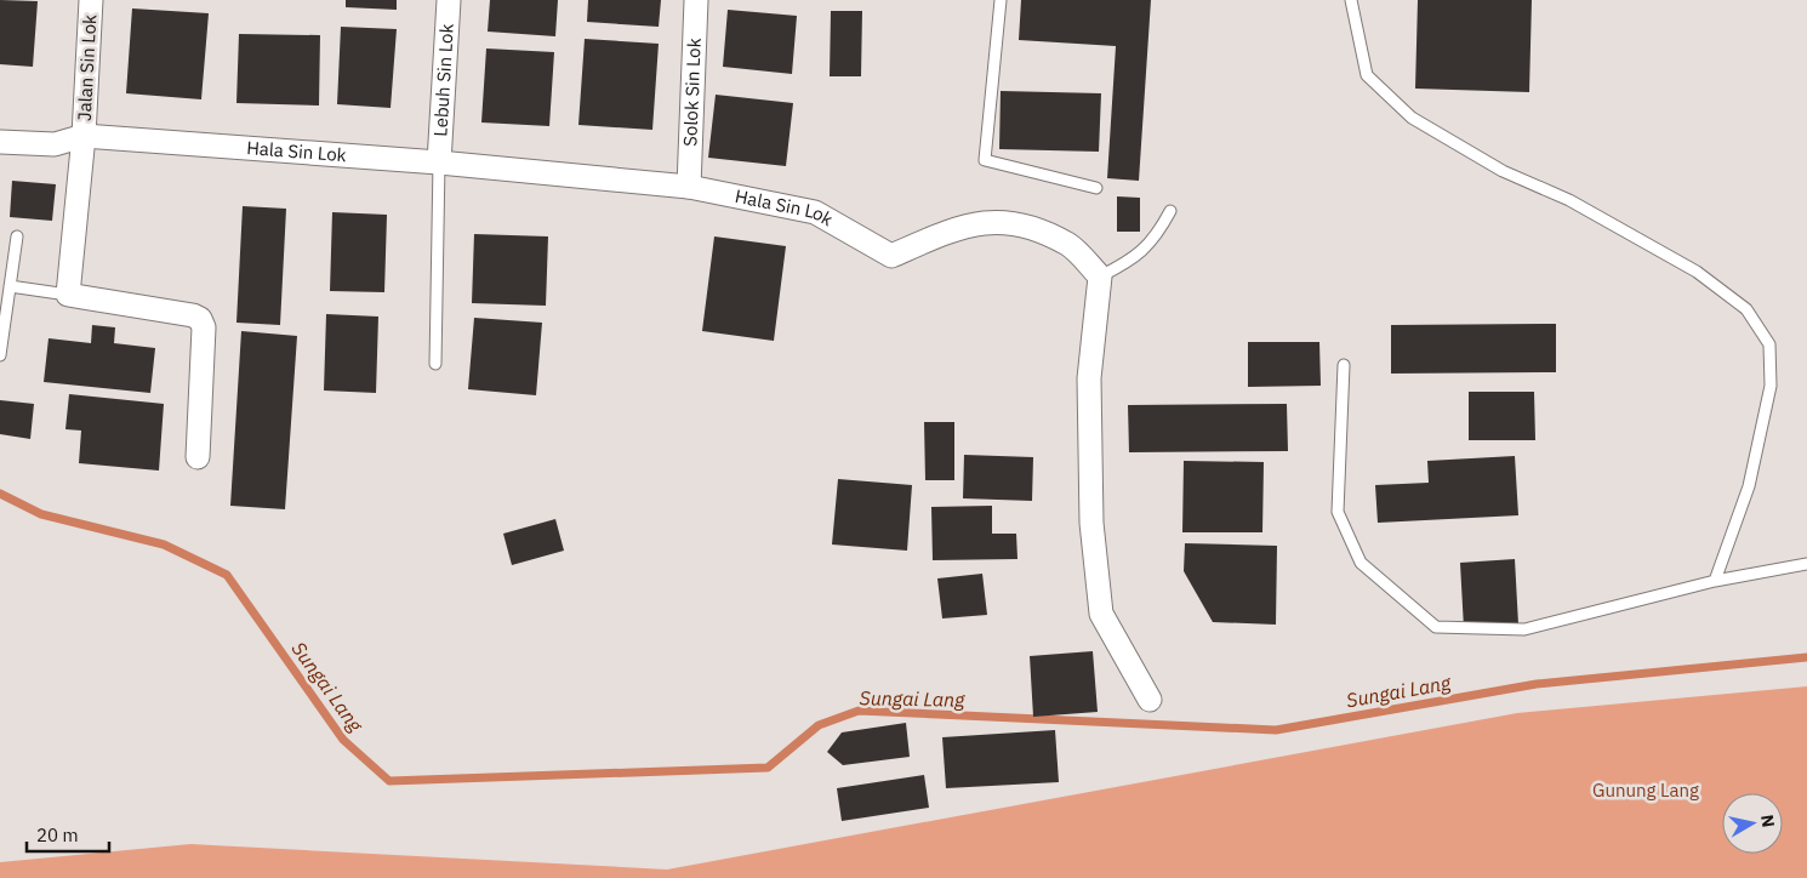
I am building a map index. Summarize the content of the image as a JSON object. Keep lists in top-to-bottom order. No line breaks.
{"streets":{"street":["Jalan Sin Lok","Lebuh Sin Lok","Solok Sin Lok","Hala Sin Lok"]},"crossings":[["Jalan Sin Lok","Hala Sin Lok"],["Lebuh Sin Lok","Hala Sin Lok"],["Solok Sin Lok","Hala Sin Lok"]],"water":["Sungai Lang"],"parks":["Gunung Lang"],"scale_bar":"20 m","north":"right"}
